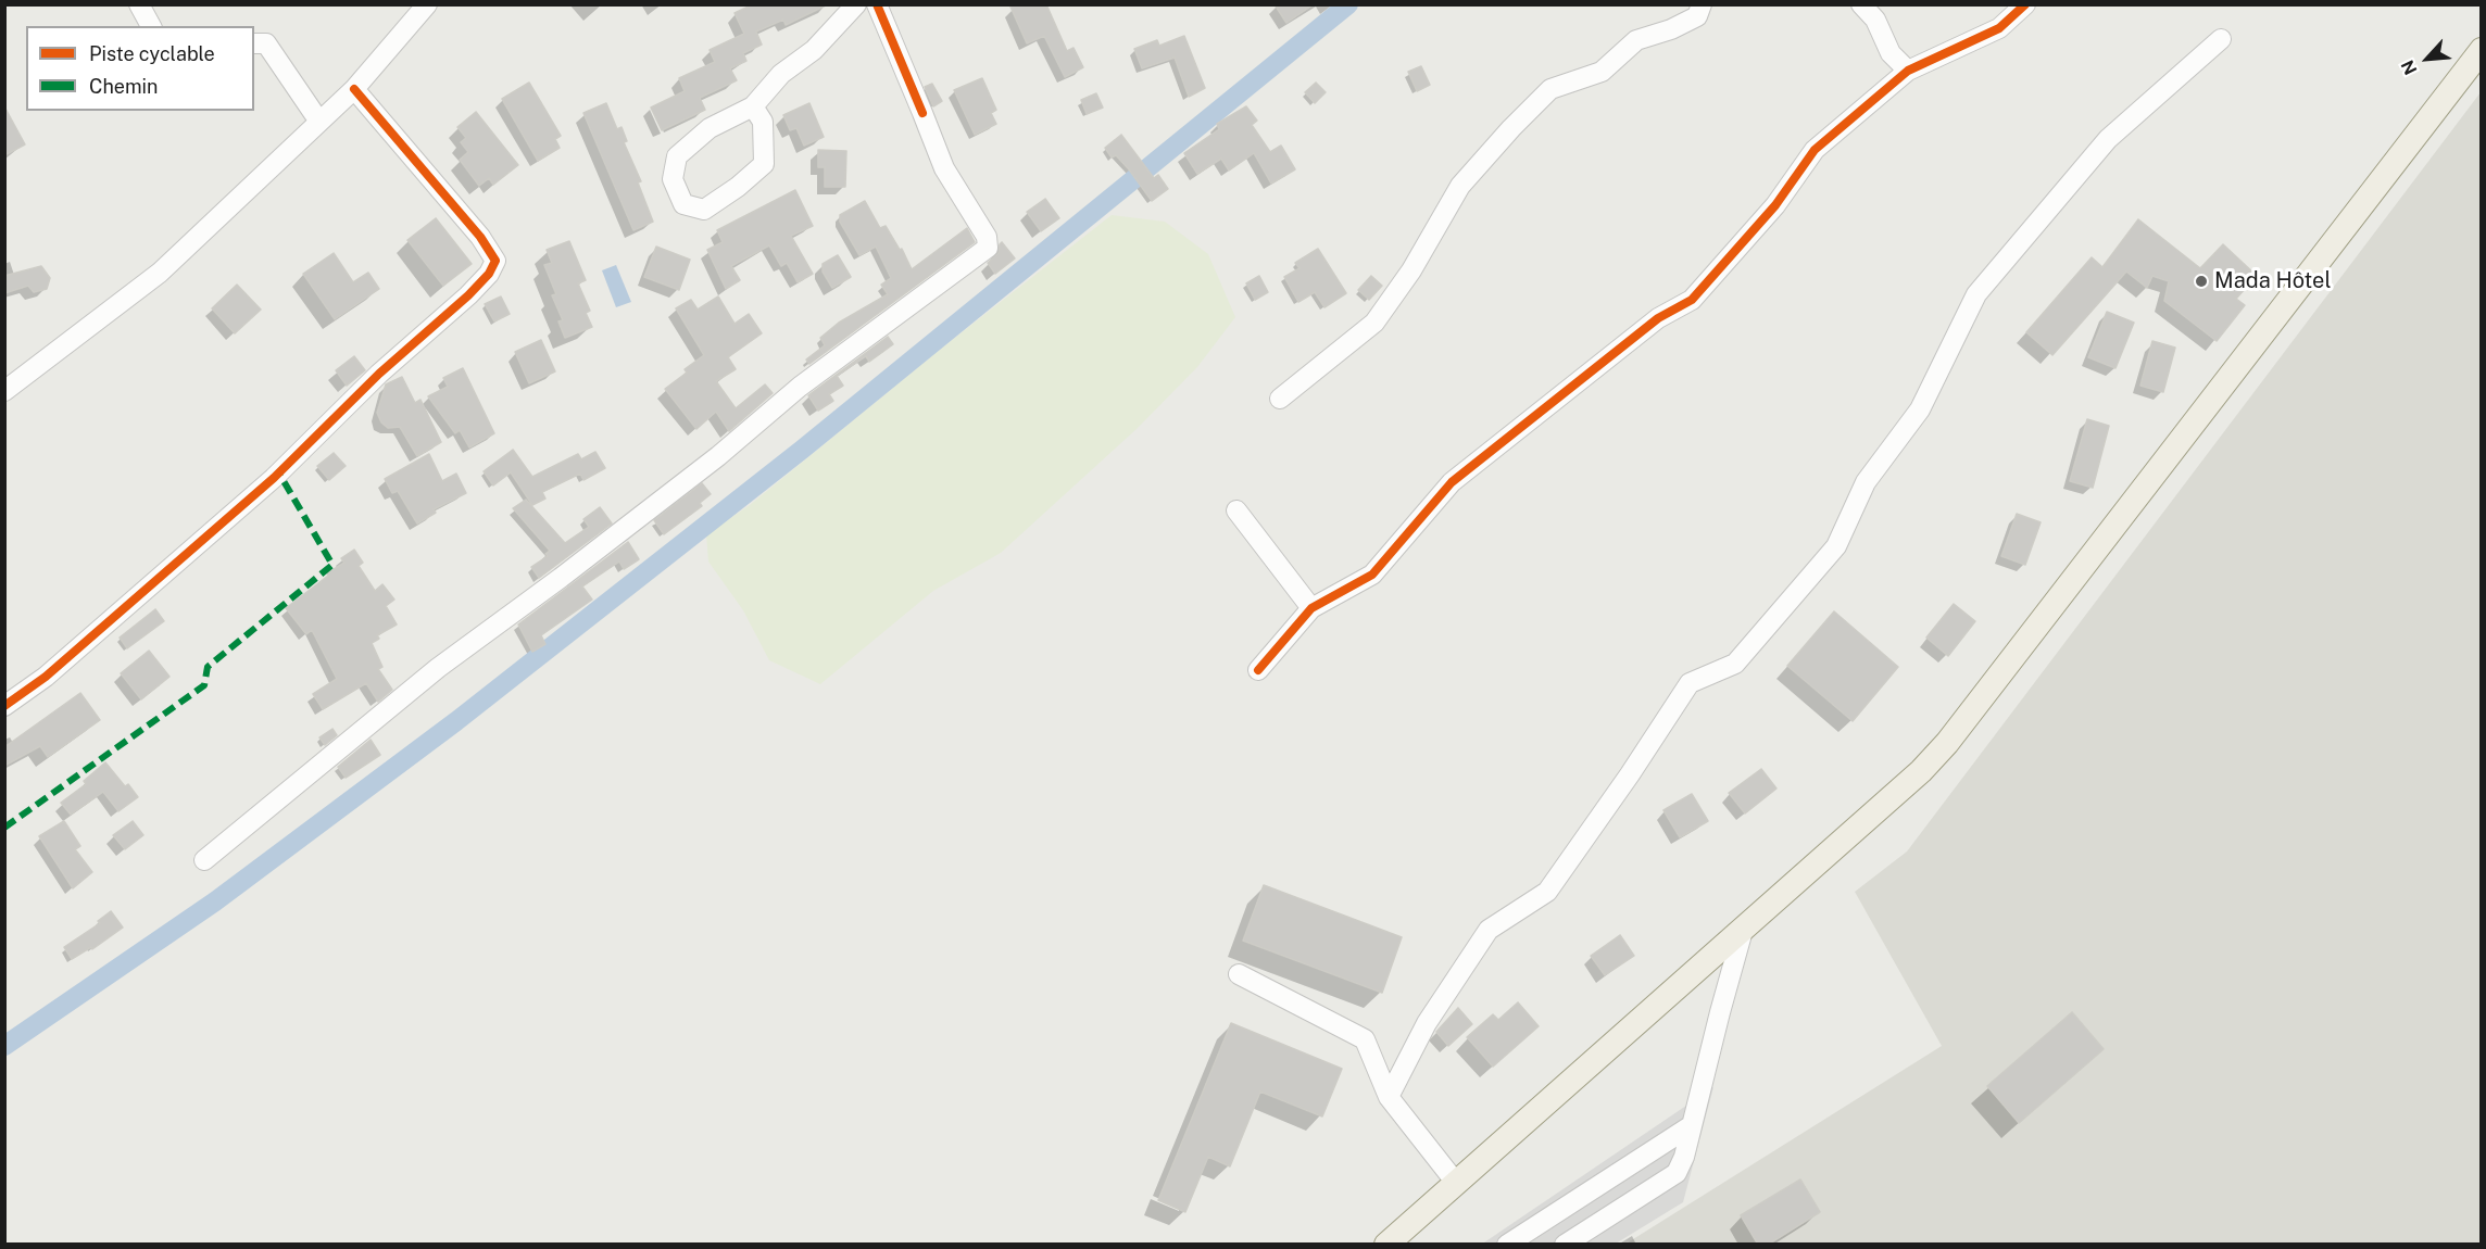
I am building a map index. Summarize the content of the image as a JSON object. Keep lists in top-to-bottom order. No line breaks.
{"places":["Mada Hôtel"],"legend":["Piste cyclable","Chemin"],"north":"bottom left"}
